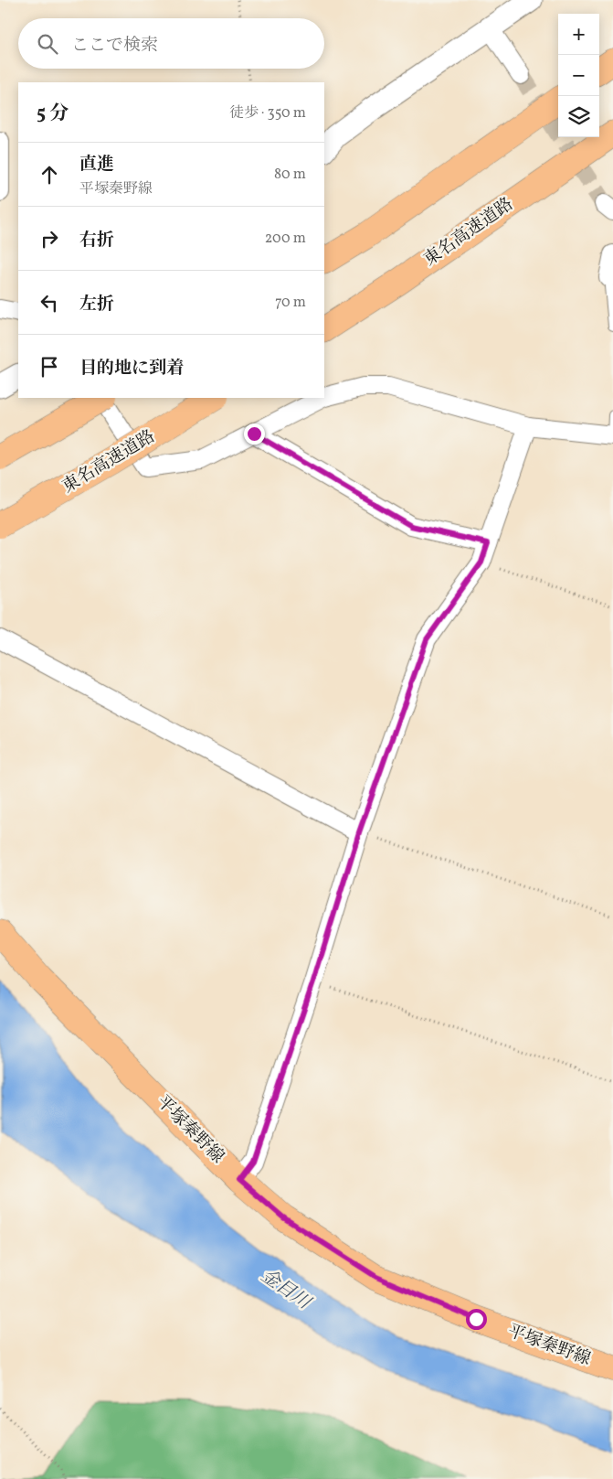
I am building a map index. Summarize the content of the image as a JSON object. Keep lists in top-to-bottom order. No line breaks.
{"streets":{"main road":["東名高速道路","平塚秦野線"]},"water":["金目川"],"page":{"map_buttons":["+","−"],"search":"ここで検索","heading":["5 分","徒歩 · 350 m"],"list":[["直進","平塚秦野線","80 m"],["右折","200 m"],["左折","70 m"],"目的地に到着"]}}
